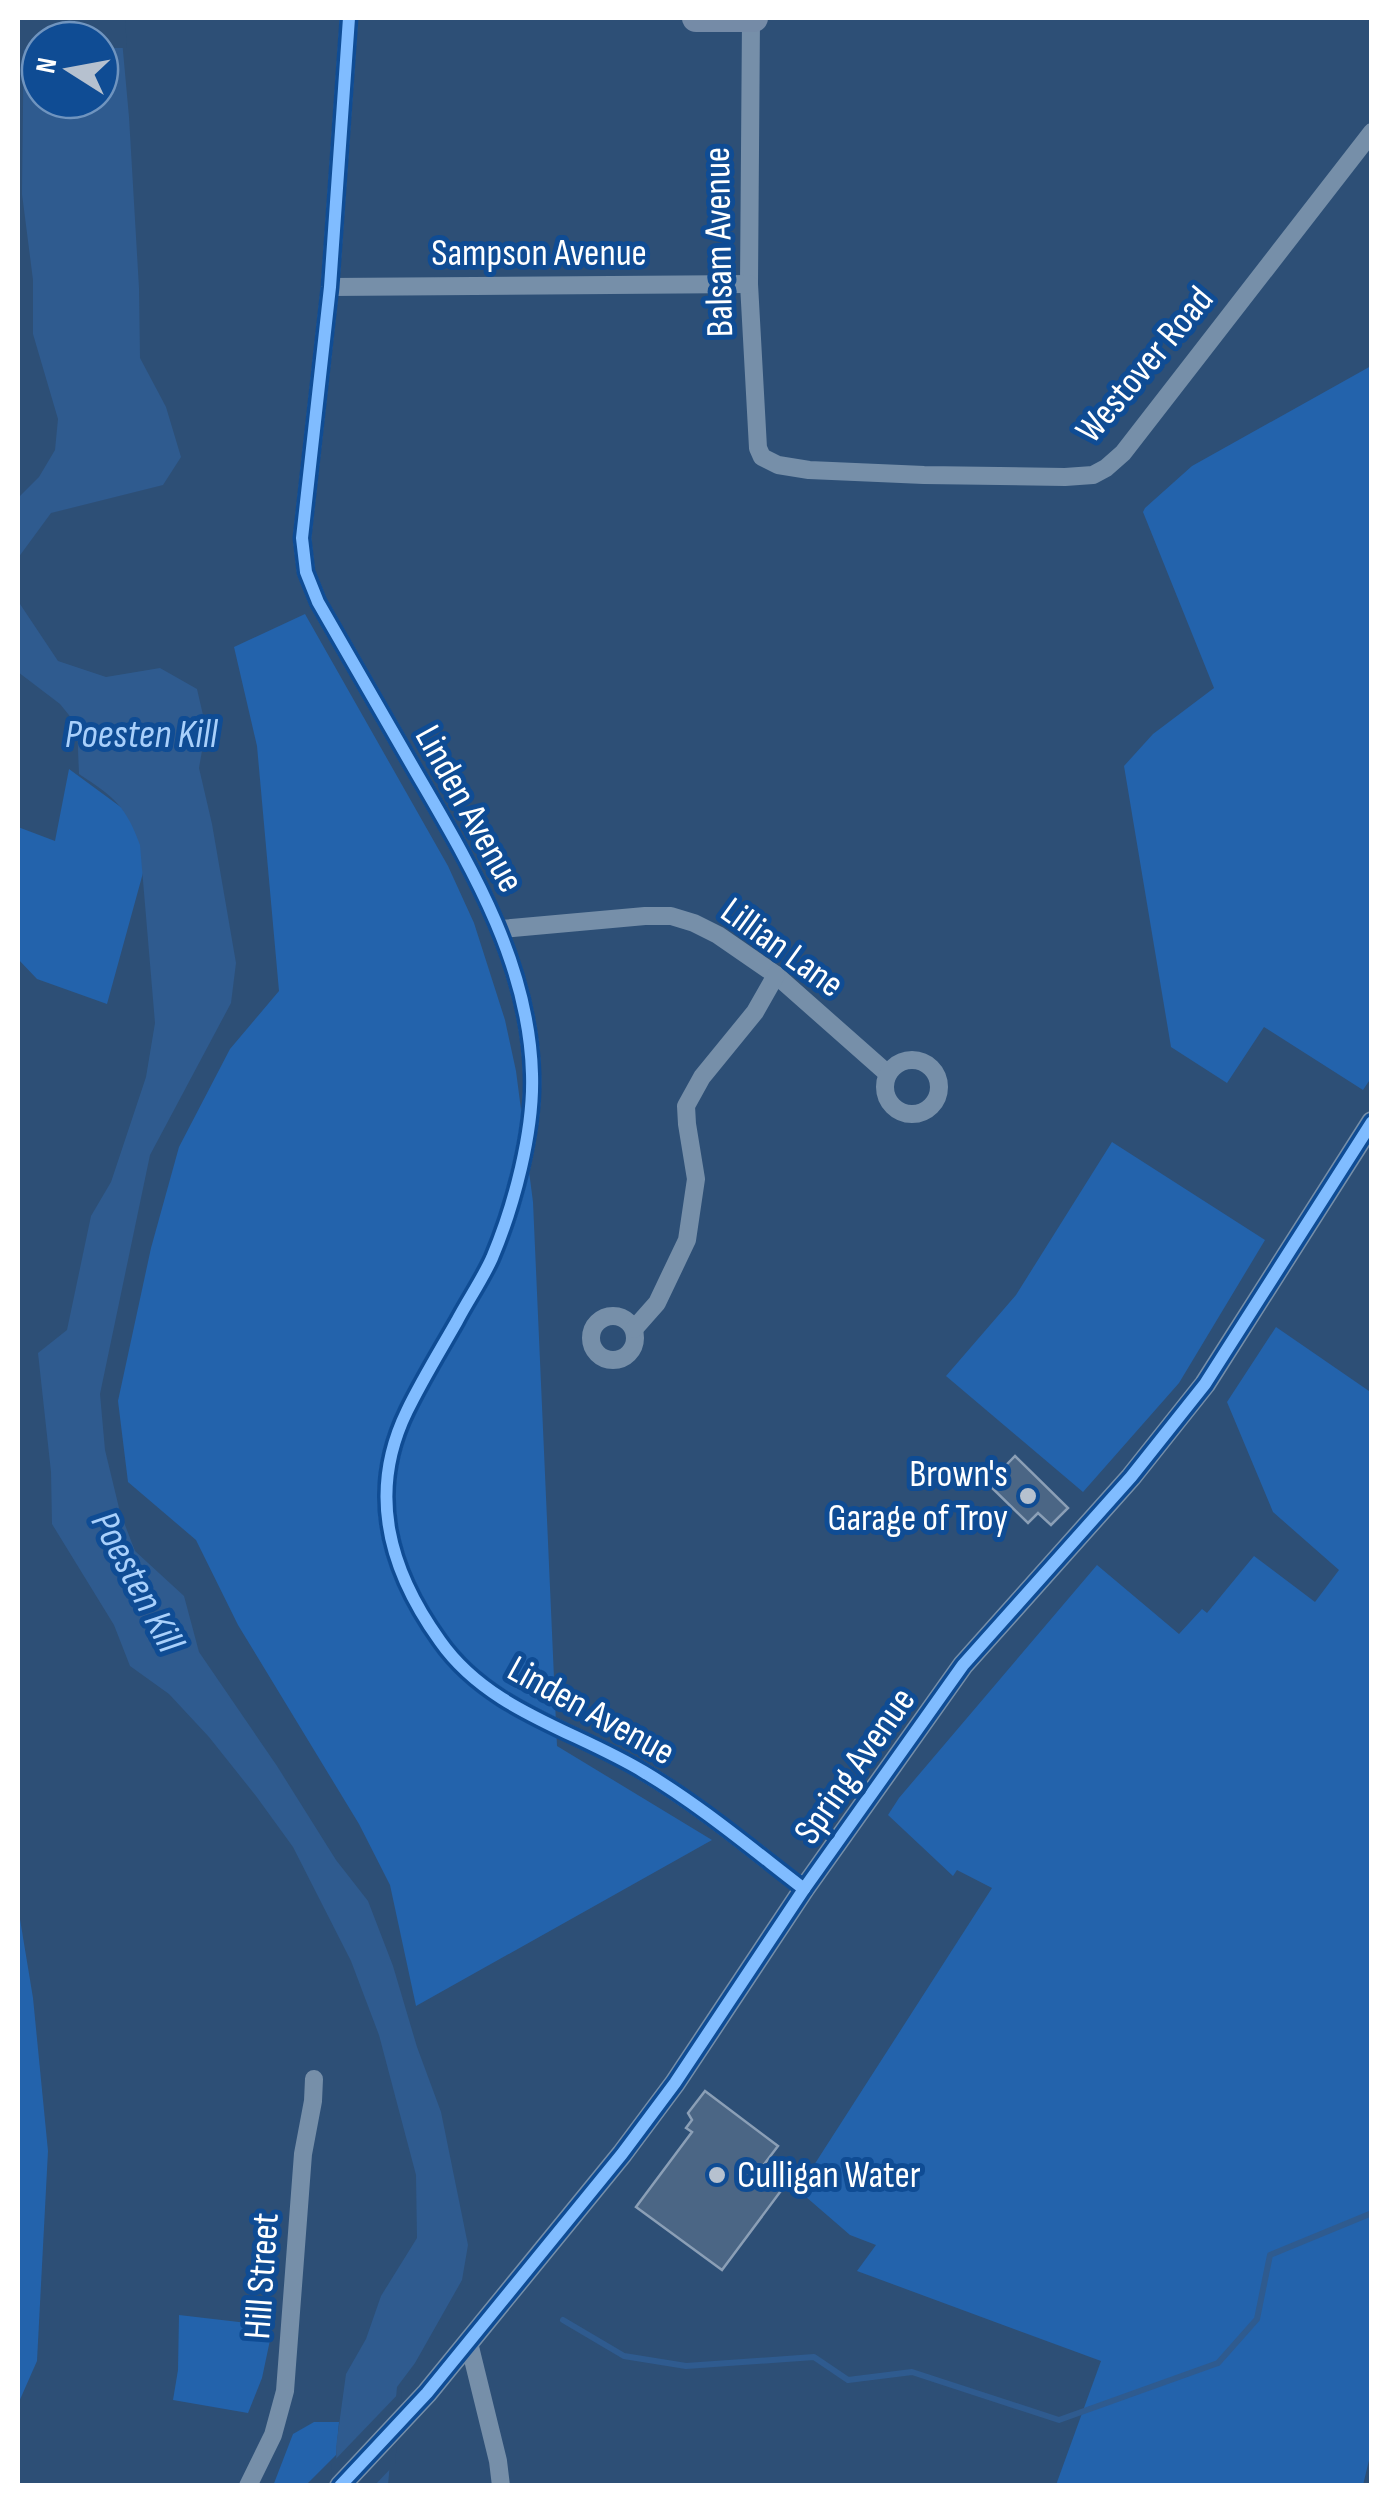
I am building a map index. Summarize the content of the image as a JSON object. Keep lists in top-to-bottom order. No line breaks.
{"streets":{"street":["Balsam Avenue","Sampson Avenue","Westover Road","Linden Avenue","Lillian Lane","Spring Avenue","Hill Street"]},"crossings":[["Balsam Avenue","Sampson Avenue"],["Balsam Avenue","Westover Road"],["Sampson Avenue","Linden Avenue"],["Linden Avenue","Lillian Lane"],["Linden Avenue","Spring Avenue"]],"water":["Poesten Kill"],"places":["Brown's Garage of Troy","Culligan Water"],"north":"left"}
